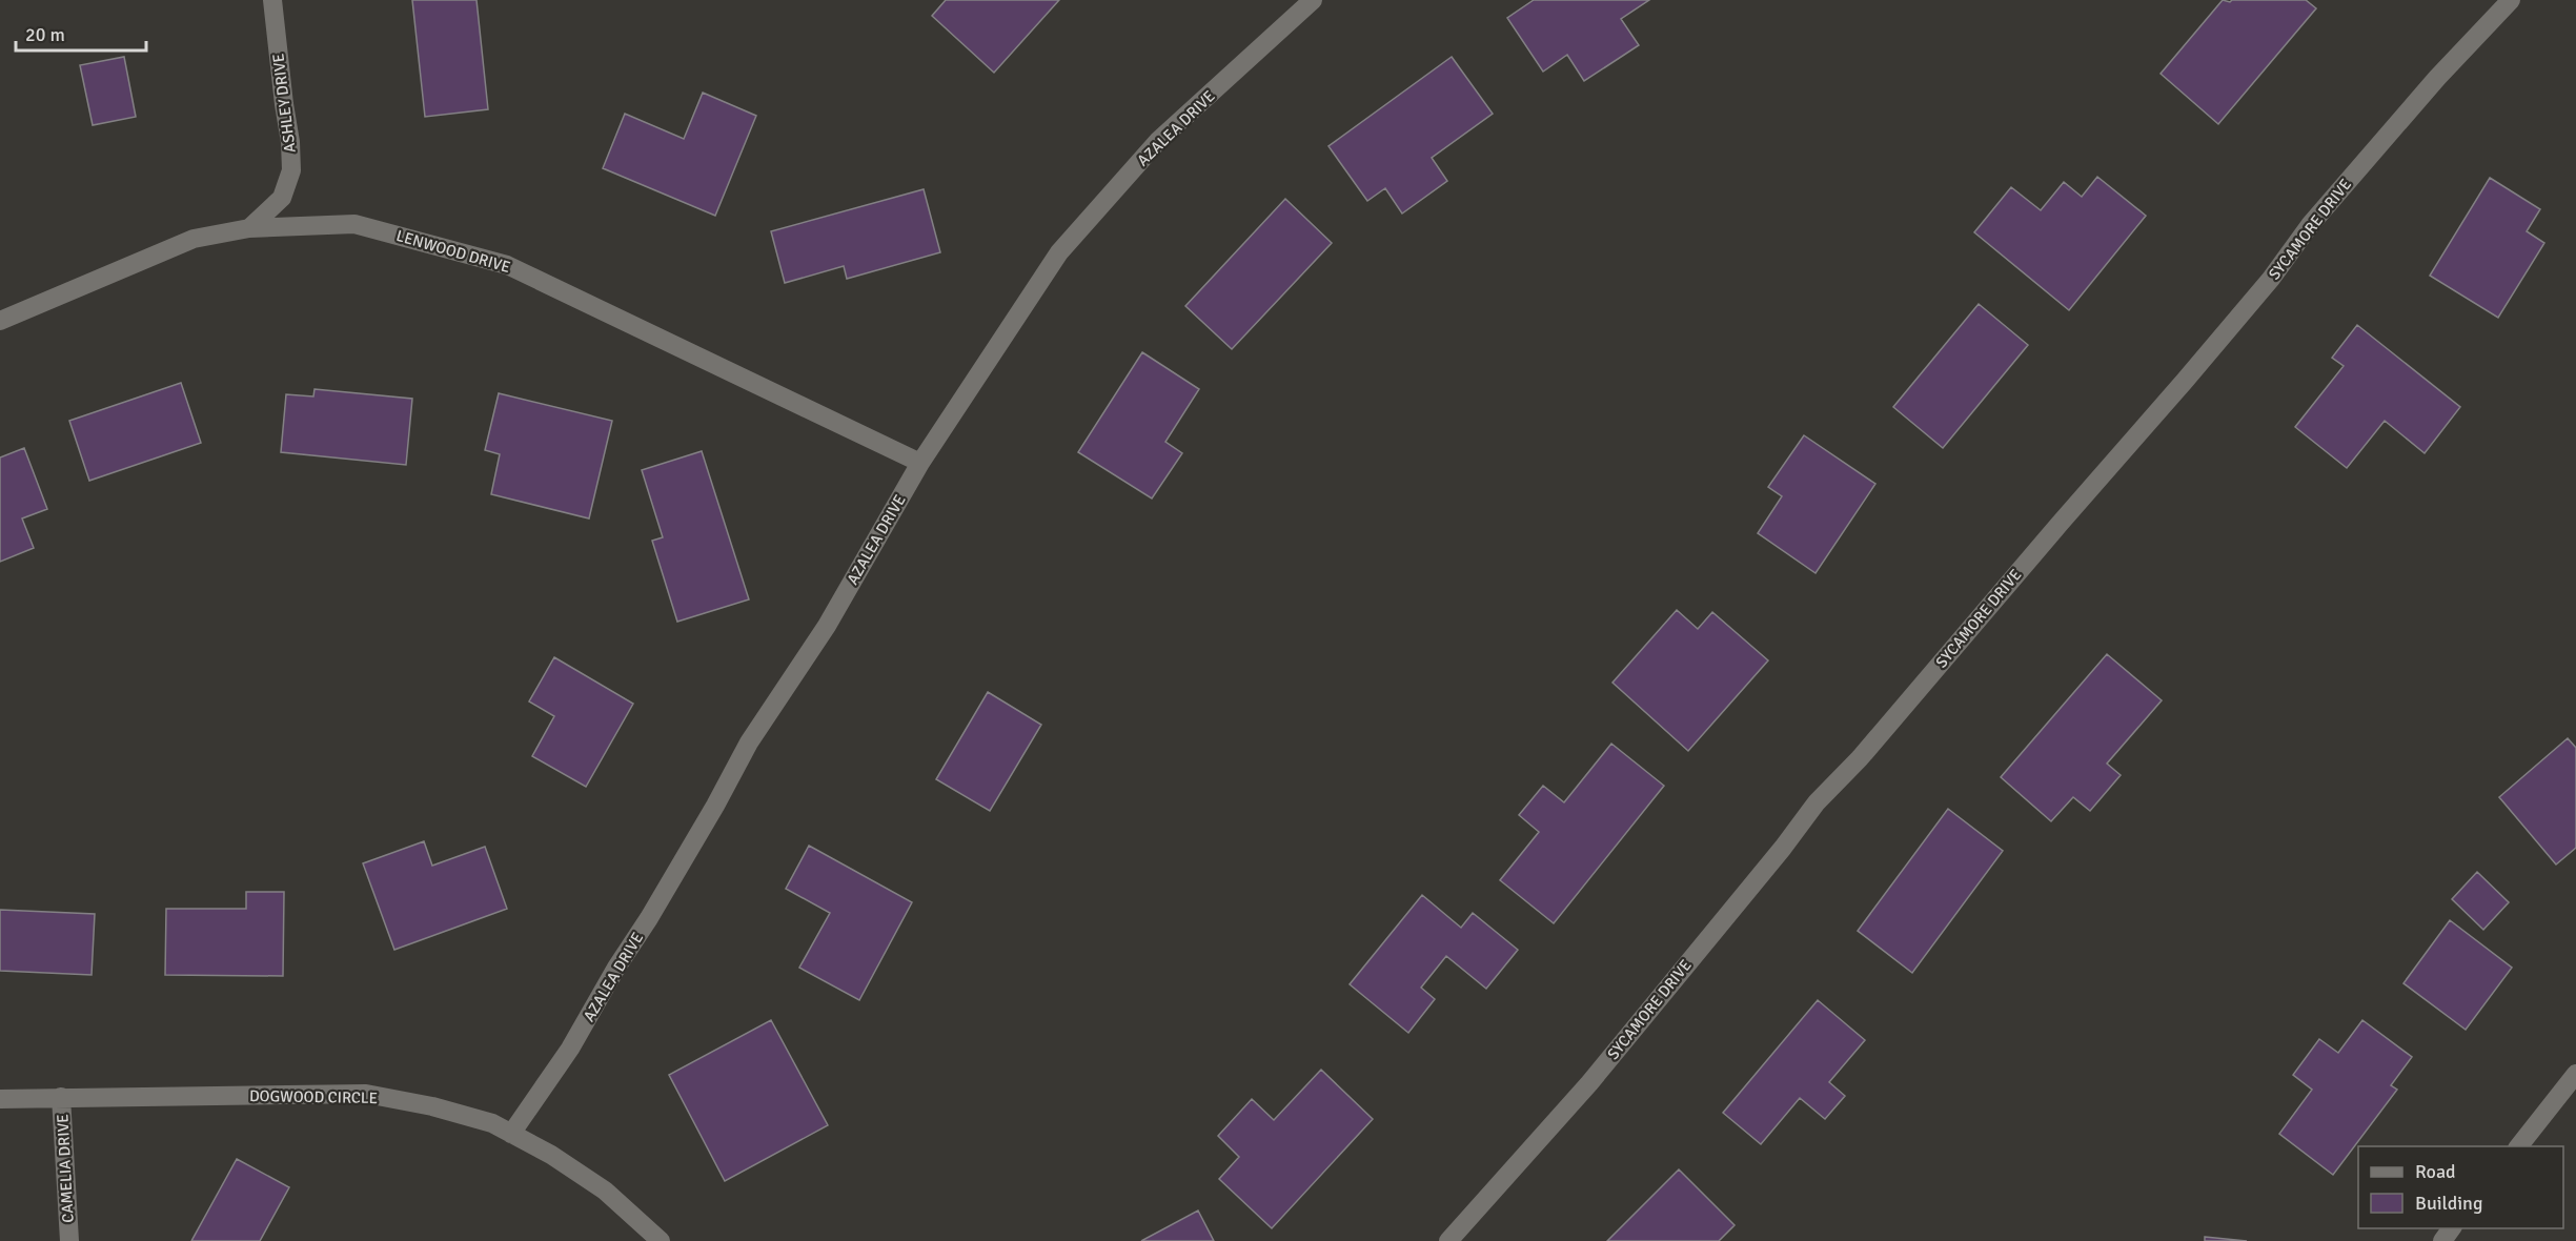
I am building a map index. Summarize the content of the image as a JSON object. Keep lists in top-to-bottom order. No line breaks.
{"streets":{"street":["ASHLEY DRIVE","AZALEA DRIVE","SYCAMORE DRIVE","LENWOOD DRIVE","DOGWOOD CIRCLE","CAMELIA DRIVE"]},"crossings":[["ASHLEY DRIVE","LENWOOD DRIVE"],["AZALEA DRIVE","LENWOOD DRIVE"],["AZALEA DRIVE","DOGWOOD CIRCLE"],["DOGWOOD CIRCLE","CAMELIA DRIVE"]],"legend":["Road","Building"],"scale_bar":"20 m"}
